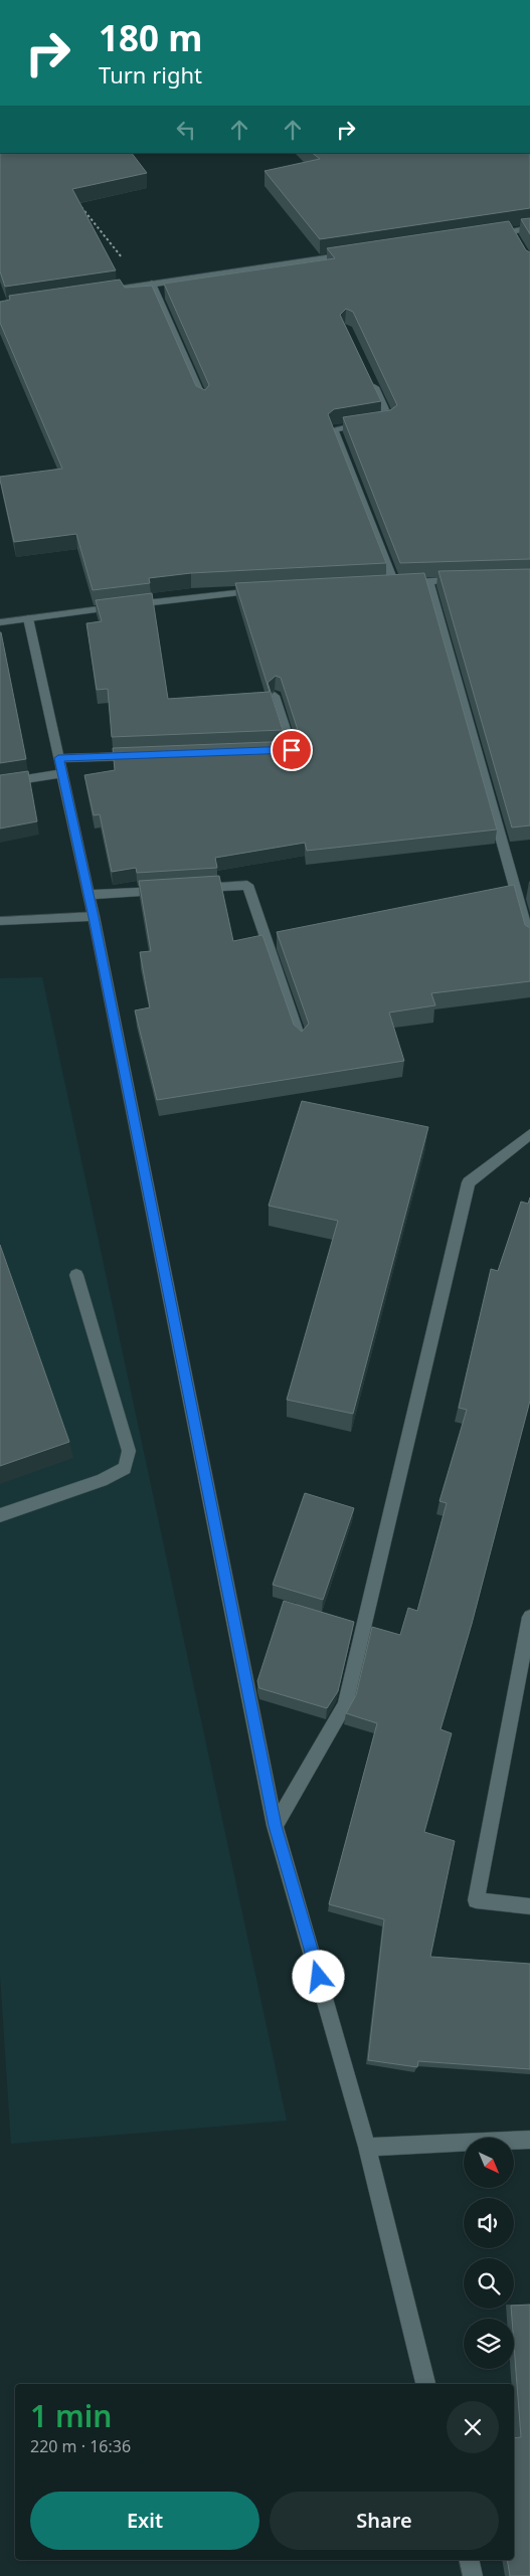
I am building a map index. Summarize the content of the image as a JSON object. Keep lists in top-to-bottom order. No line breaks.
{"north":"bottom right","page":{"turn":["180 m","Turn right"],"heading":["1 min","220 m · 16:36"],"buttons":["Exit","Share"]}}
